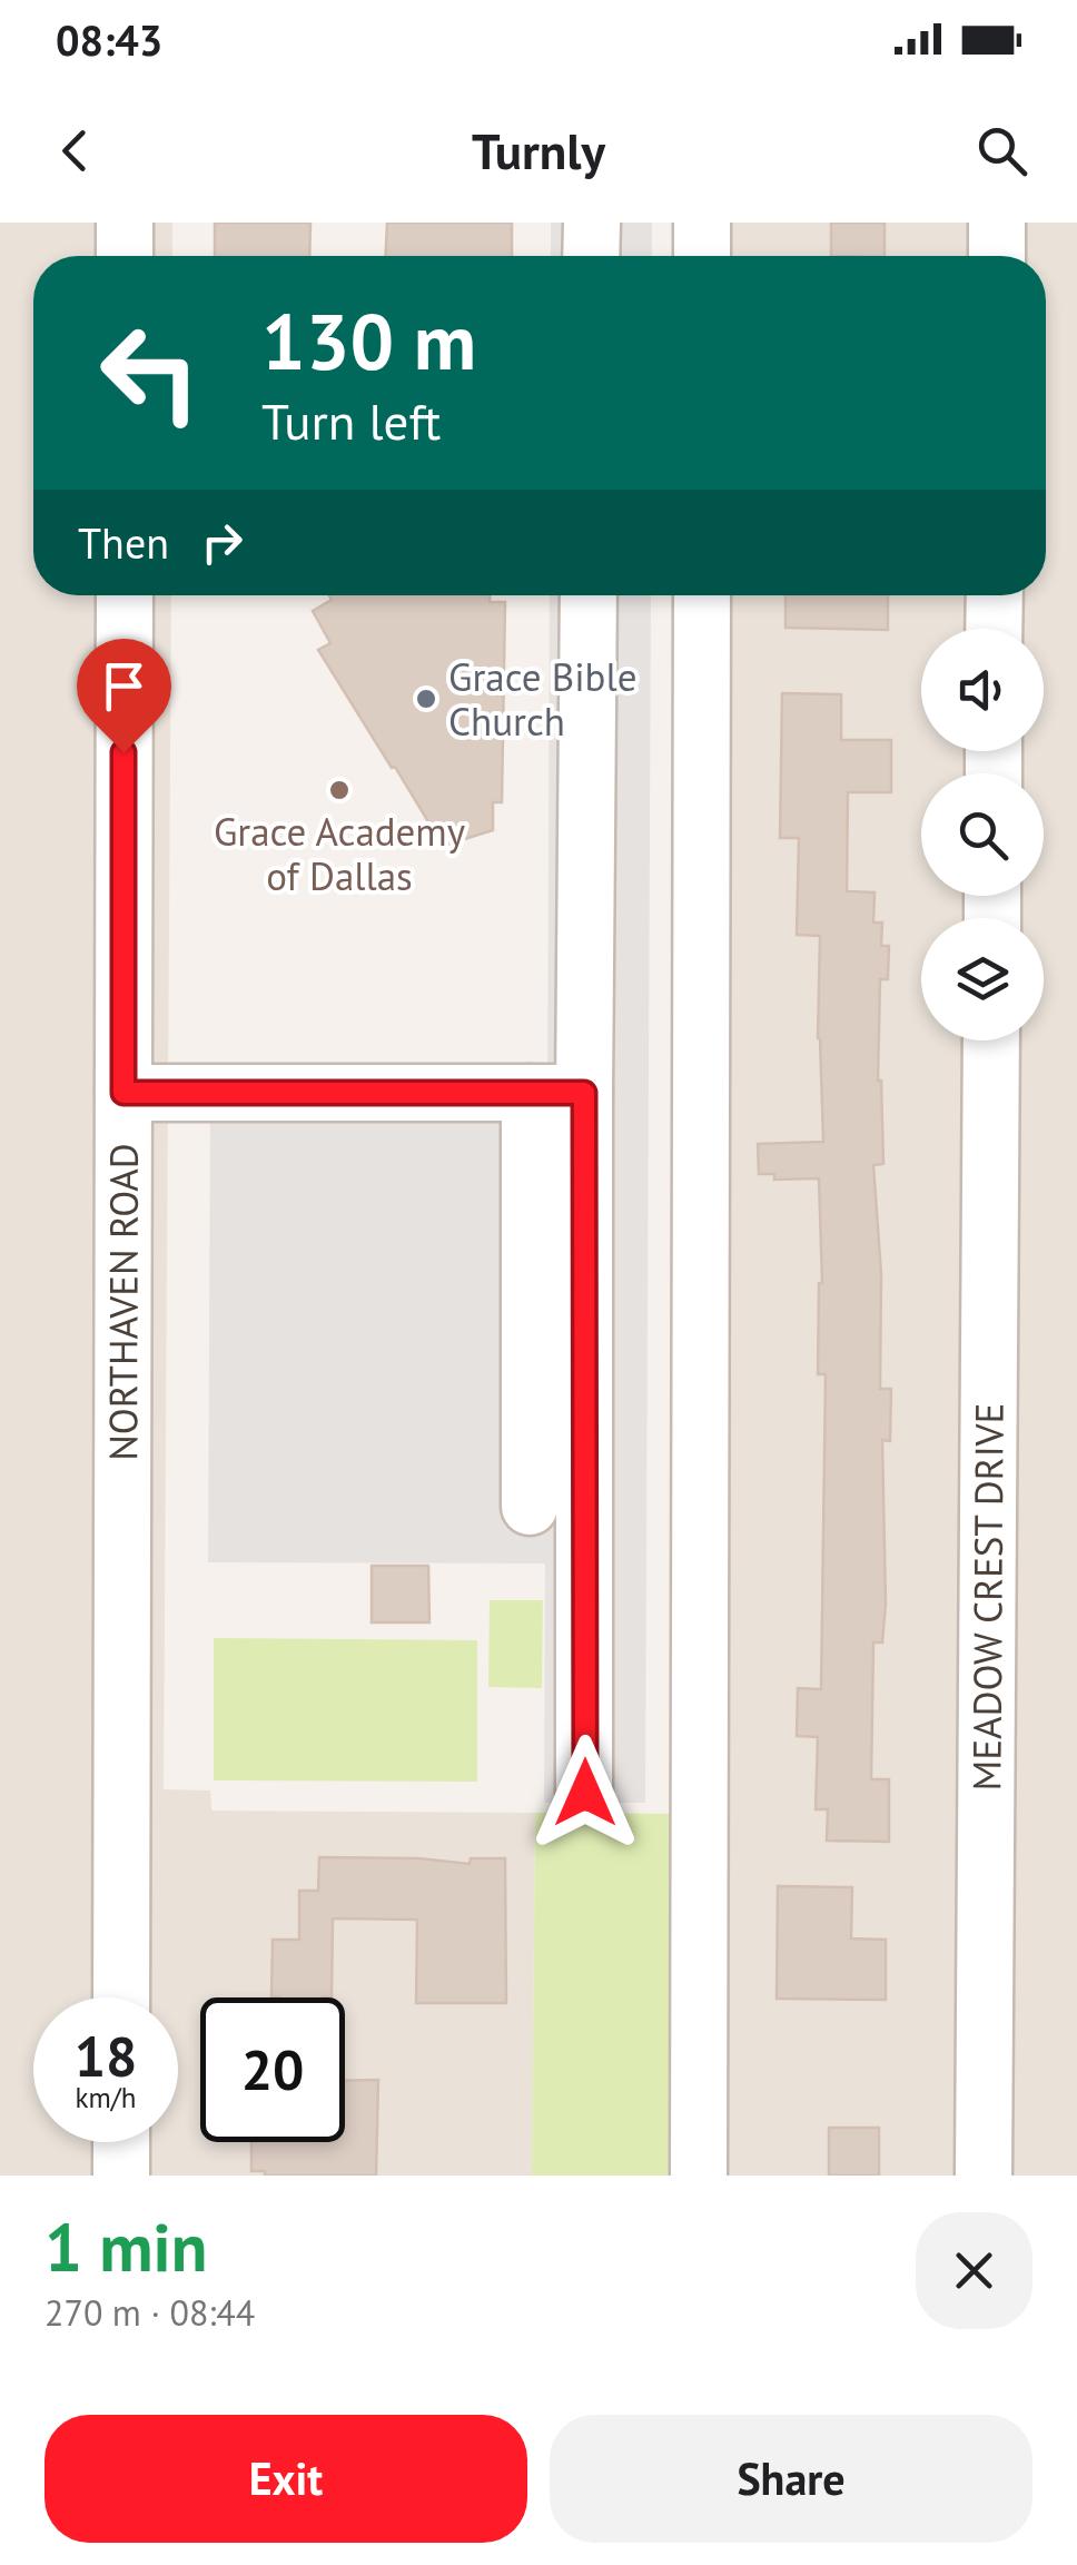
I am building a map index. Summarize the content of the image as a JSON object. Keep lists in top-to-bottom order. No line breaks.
{"streets":{"street":["NORTHAVEN ROAD","MEADOW CREST DRIVE"]},"places":["Grace Bible Church","Grace Academy of Dallas"],"page":{"status":"08:43","header":"Turnly","turn":["130 m","Turn left"],"then":"Then","speed":"18 km/h","limit":"20","heading":["1 min","270 m · 08:44"],"buttons":["Exit","Share"]}}
